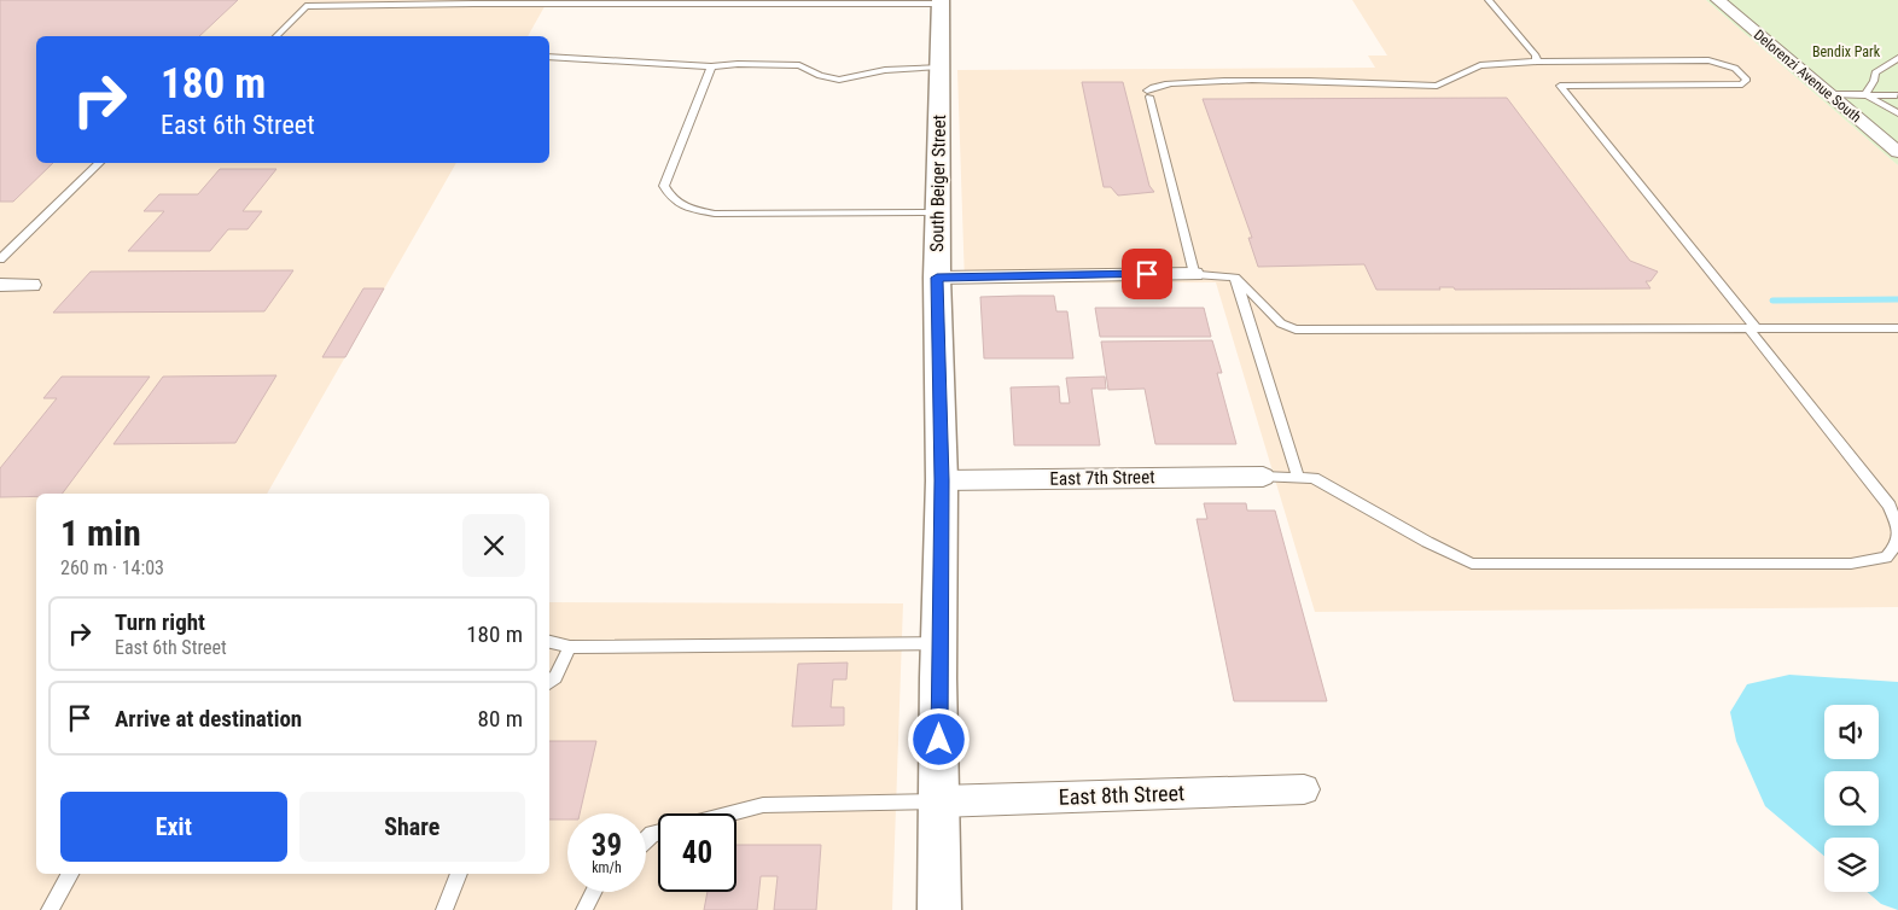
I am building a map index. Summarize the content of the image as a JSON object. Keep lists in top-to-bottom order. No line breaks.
{"streets":{"street":["Delorenzi Avenue South","South Beiger Street","East 7th Street","East 8th Street"]},"crossings":[["South Beiger Street","East 7th Street"],["South Beiger Street","East 8th Street"]],"parks":["Bendix Park"],"page":{"turn":["180 m","East 6th Street"],"heading":["1 min","260 m · 14:03"],"list":[{"name":"Turn right","note":"East 6th Street","value":"180 m"},{"name":"Arrive at destination","value":"80 m"}],"buttons":["Exit","Share"],"speed":"39 km/h","limit":"40"}}
